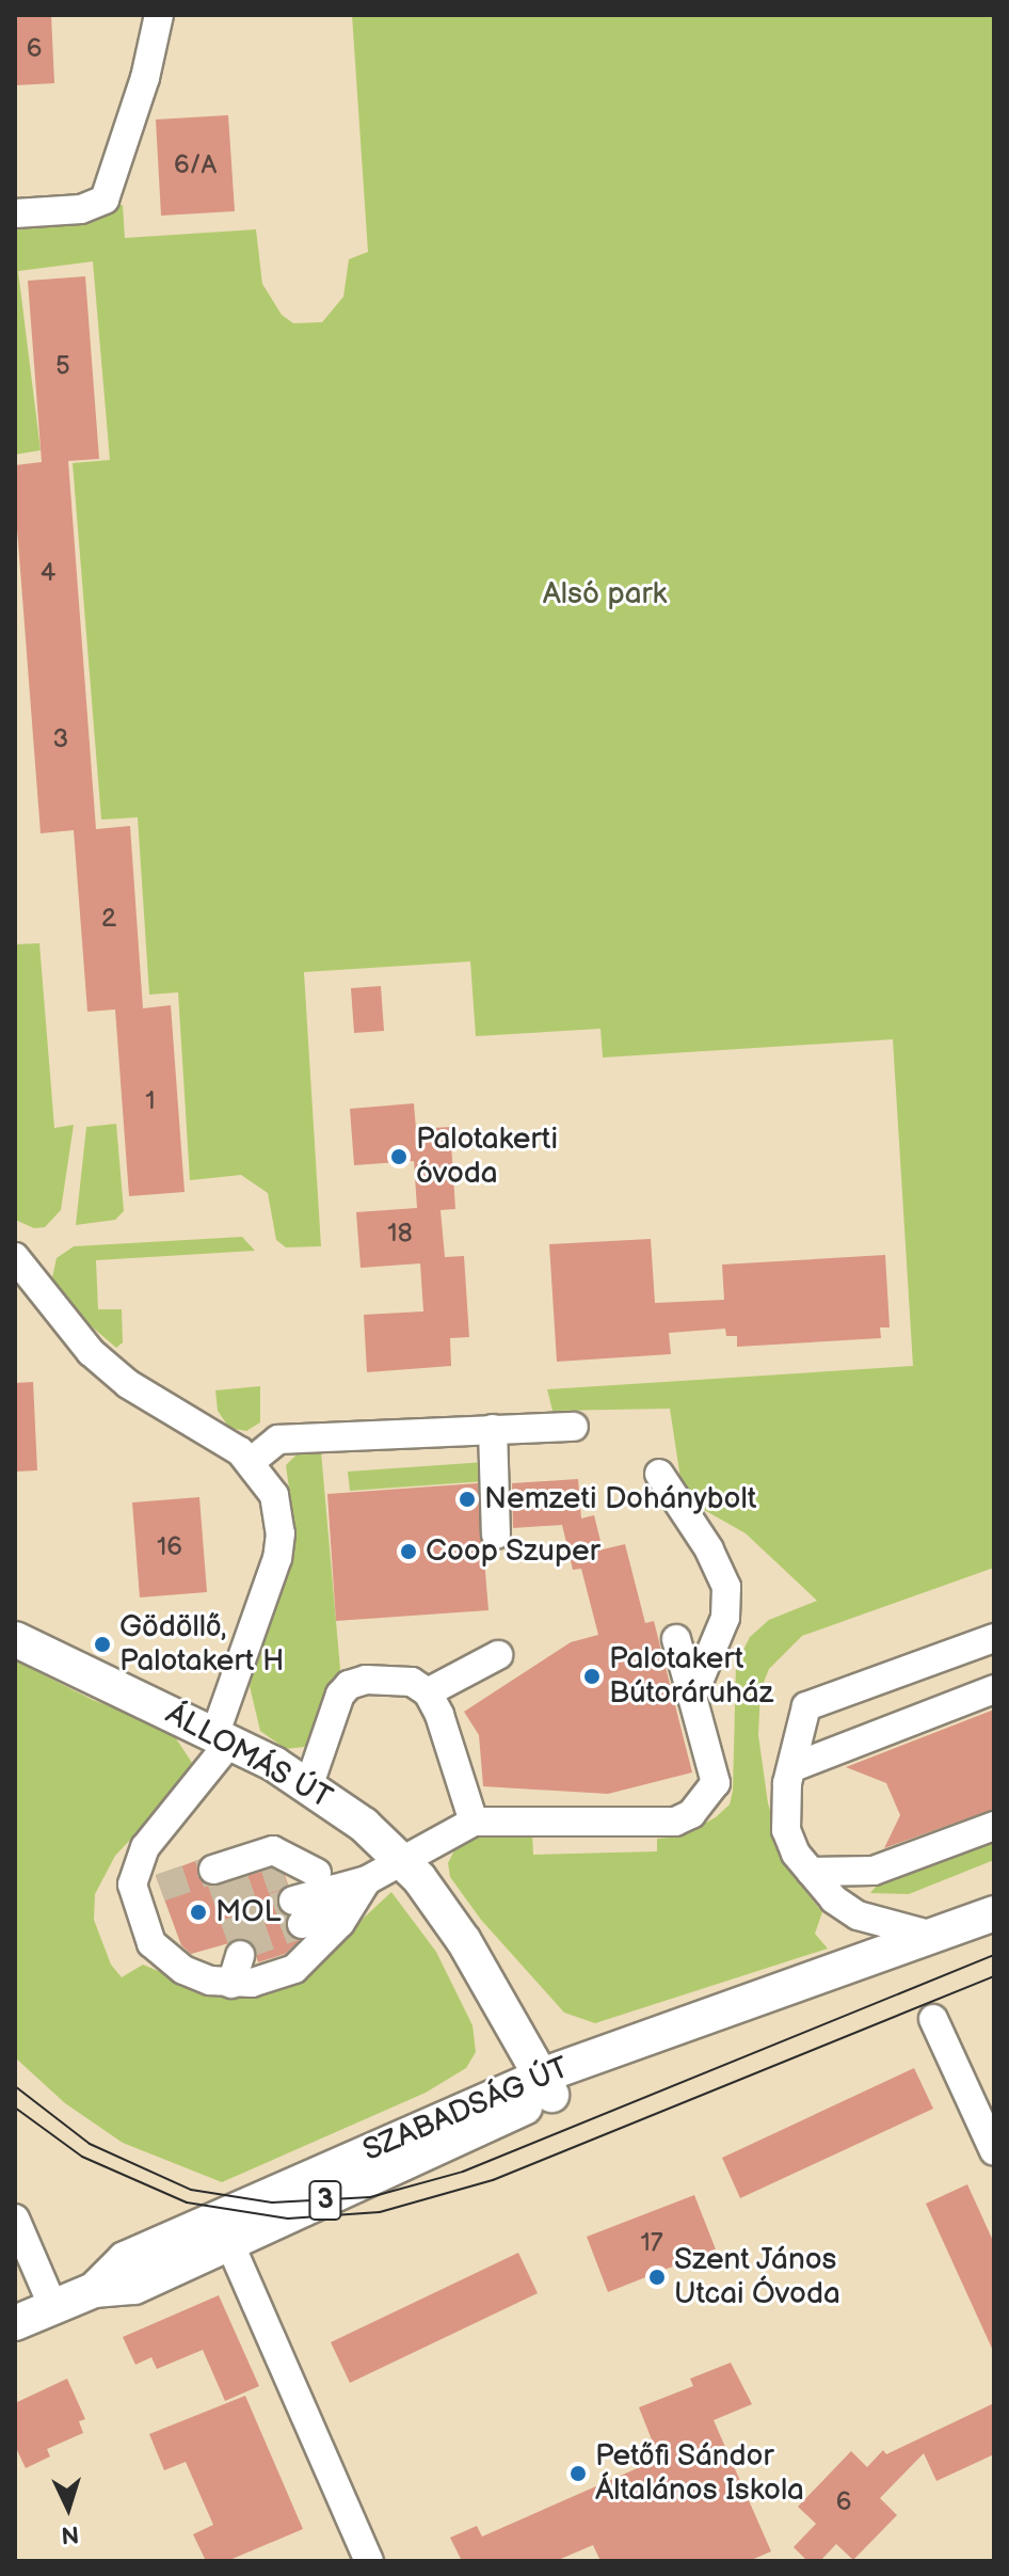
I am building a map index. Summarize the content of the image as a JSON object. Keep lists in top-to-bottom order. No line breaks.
{"streets":{"main road":["ÁLLOMÁS ÚT","SZABADSÁG ÚT","3"]},"crossings":[["ÁLLOMÁS ÚT","SZABADSÁG ÚT"]],"parks":["Alsó park"],"places":["Palotakerti óvoda","Nemzeti Dohánybolt","Coop Szuper","Gödöllő, Palotakert H","Palotakert Bútoráruház","MOL","Szent János Utcai Óvoda","Petőfi Sándor Általános Iskola"],"house_numbers":["6","6/A","5","4","3","2","1","18","16","17","6"],"north":"bottom"}
